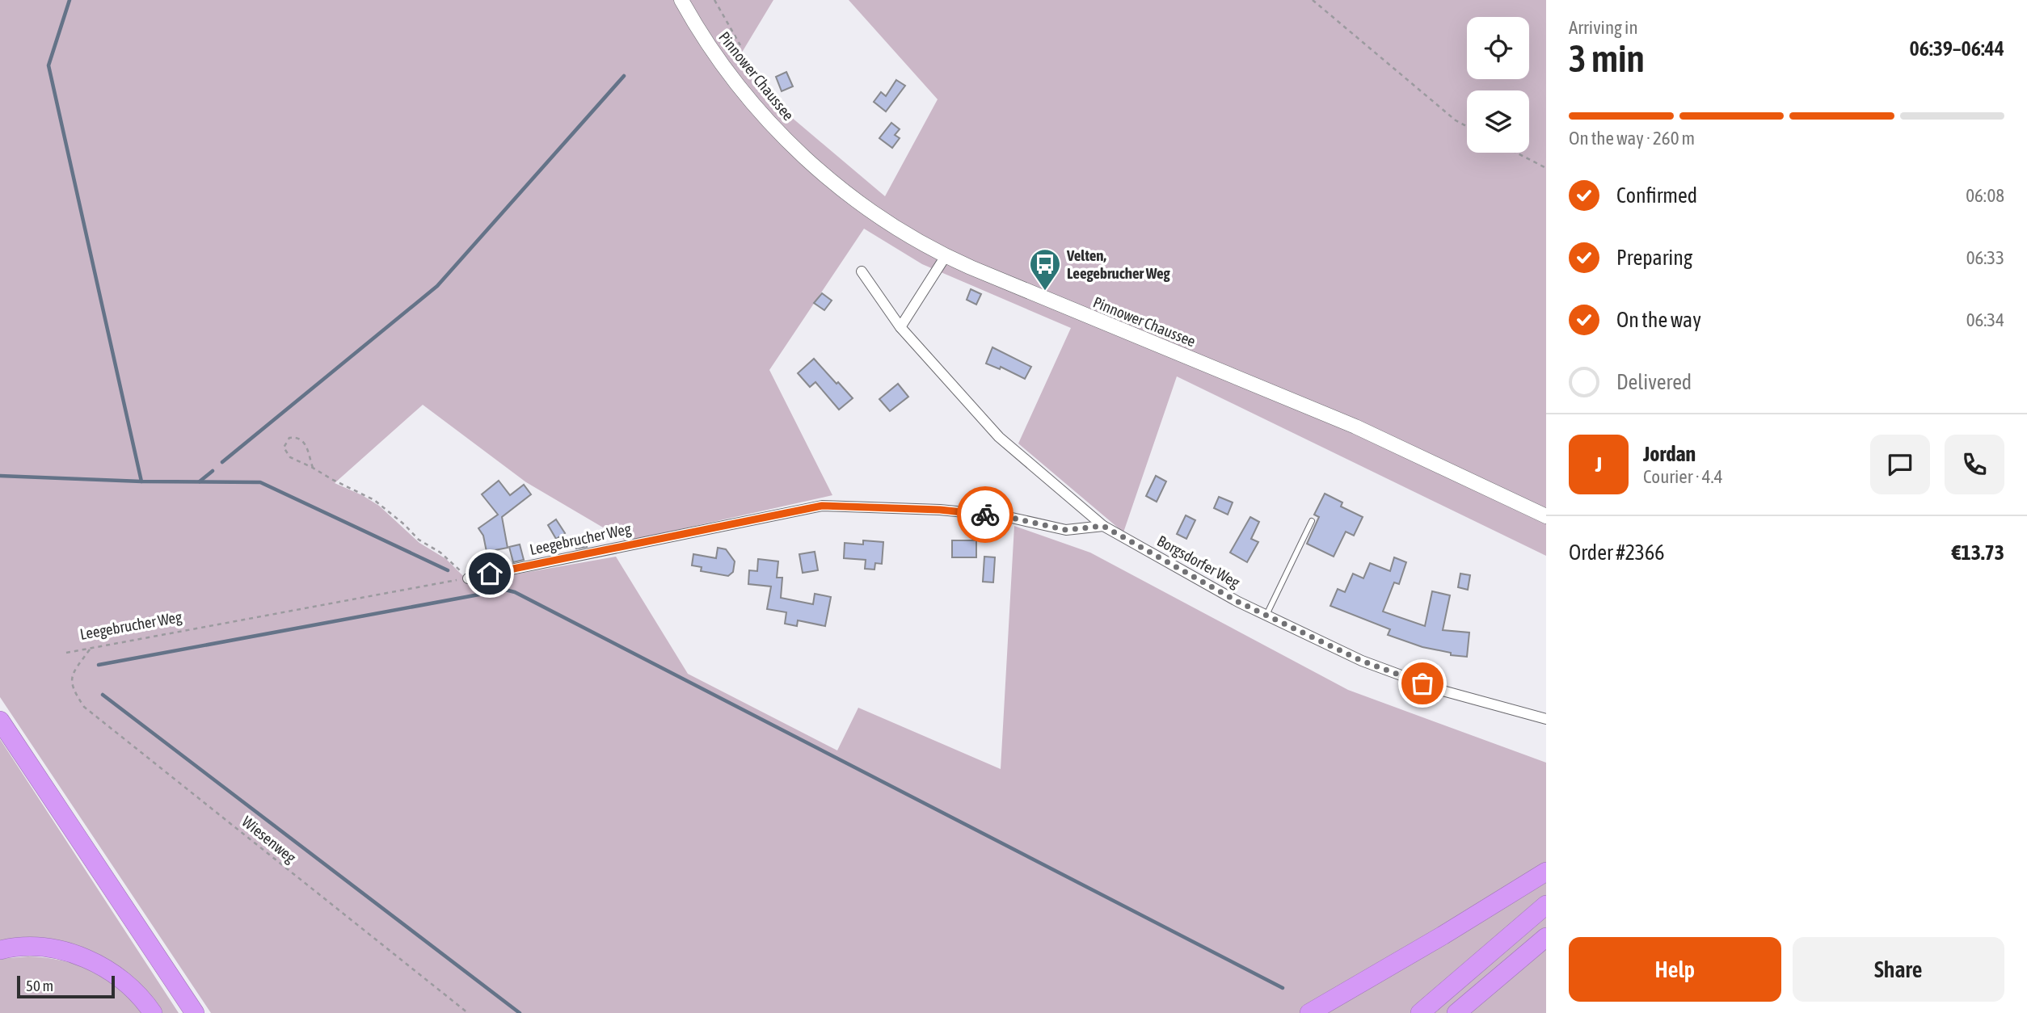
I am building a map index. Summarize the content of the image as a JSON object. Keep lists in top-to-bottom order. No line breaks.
{"streets":{"main road":["Pinnower Chaussee"],"street":["Leegebrucher Weg","Borgsdorfer Weg"],"path":["Wiesenweg"]},"crossings":[["Leegebrucher Weg","Borgsdorfer Weg"],["Leegebrucher Weg","Wiesenweg"]],"places":{"bus stop":["Velten, Leegebrucher Weg"]},"scale_bar":"50 m","page":{"heading":["3 min","Arriving in","06:39–06:44"],"panel":["Jordan","Courier · 4.4","Order #2366","€13.73"],"bar":"On the way · 260 m","list":[["Confirmed","06:08"],["Preparing","06:33"],["On the way","06:34"],"Delivered"],"round":"J","buttons":["Help","Share"],"scale":"50 m"}}
